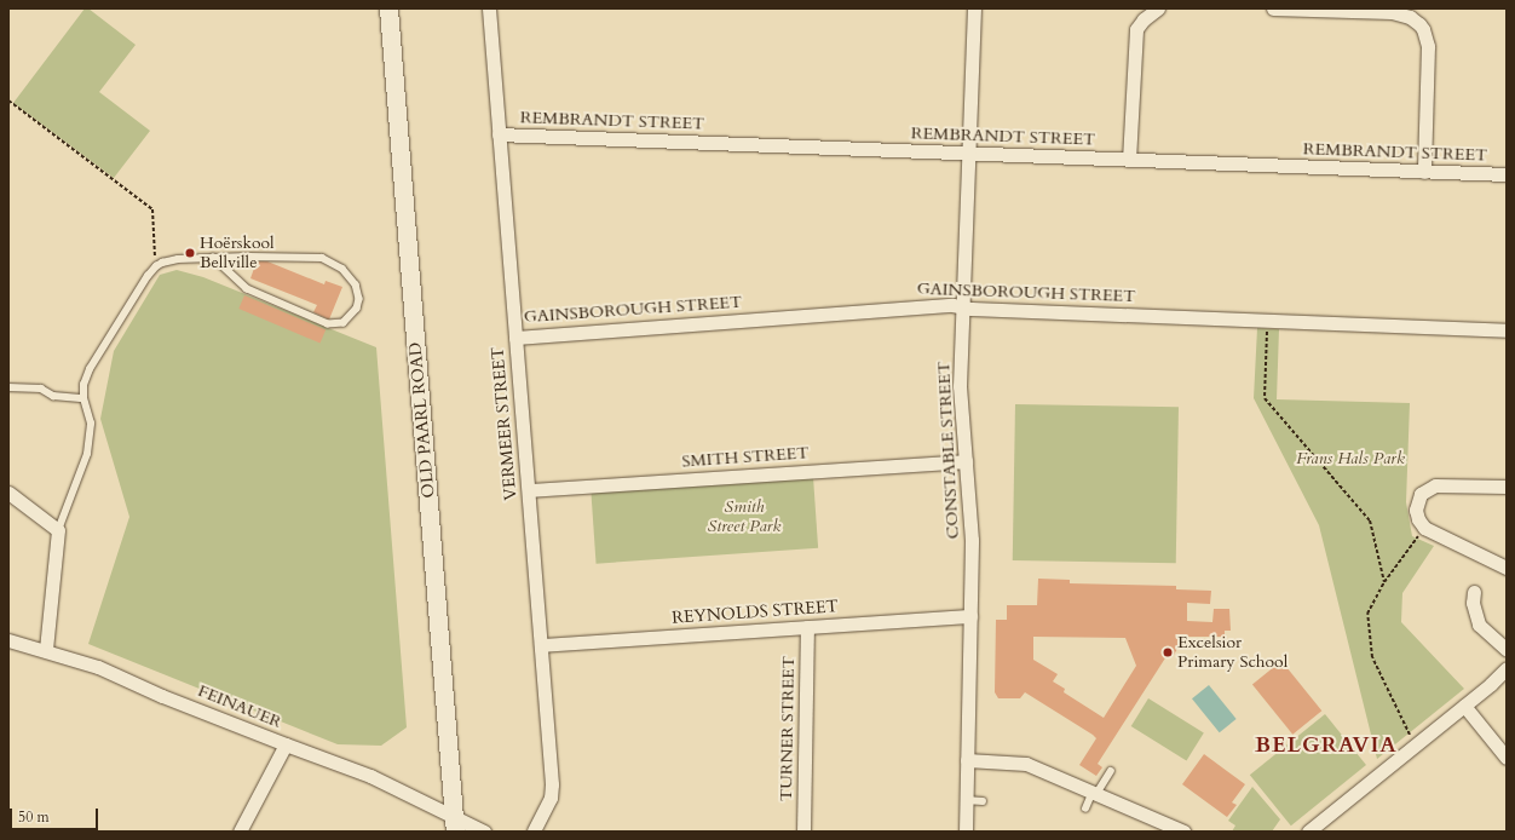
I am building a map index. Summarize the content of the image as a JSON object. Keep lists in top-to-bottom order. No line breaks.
{"streets":{"main road":["OLD PAARL ROAD"],"street":["REMBRANDT STREET","GAINSBOROUGH STREET","VERMEER STREET","CONSTABLE STREET","SMITH STREET","REYNOLDS STREET","FEINAUER","TURNER STREET"]},"crossings":[["REMBRANDT STREET","VERMEER STREET"],["REMBRANDT STREET","CONSTABLE STREET"],["GAINSBOROUGH STREET","VERMEER STREET"],["GAINSBOROUGH STREET","CONSTABLE STREET"],["OLD PAARL ROAD","FEINAUER"],["VERMEER STREET","SMITH STREET"],["VERMEER STREET","REYNOLDS STREET"],["CONSTABLE STREET","SMITH STREET"],["CONSTABLE STREET","REYNOLDS STREET"],["REYNOLDS STREET","TURNER STREET"]],"districts":["BELGRAVIA"],"parks":["Frans Hals Park","Smith Street Park"],"places":["Hoërskool Bellville","Excelsior Primary School"],"scale_bar":"50 m"}
